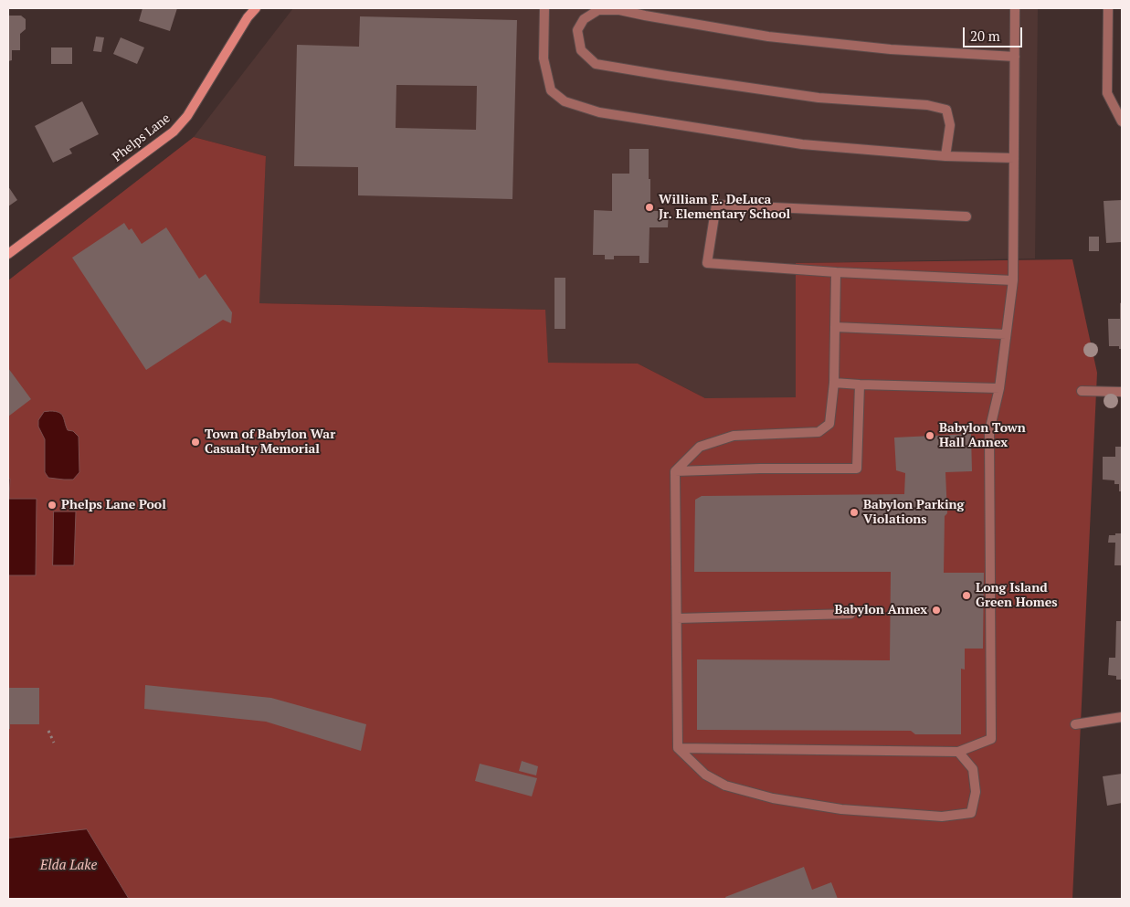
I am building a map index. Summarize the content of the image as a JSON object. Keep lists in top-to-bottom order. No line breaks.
{"streets":{"street":["Phelps Lane"]},"water":["Elda Lake"],"places":["William E. DeLuca Jr. Elementary School","Babylon Town Hall Annex","Town of Babylon War Casualty Memorial","Phelps Lane Pool","Babylon Parking Violations","Long Island Green Homes","Babylon Annex"],"scale_bar":"20 m"}
